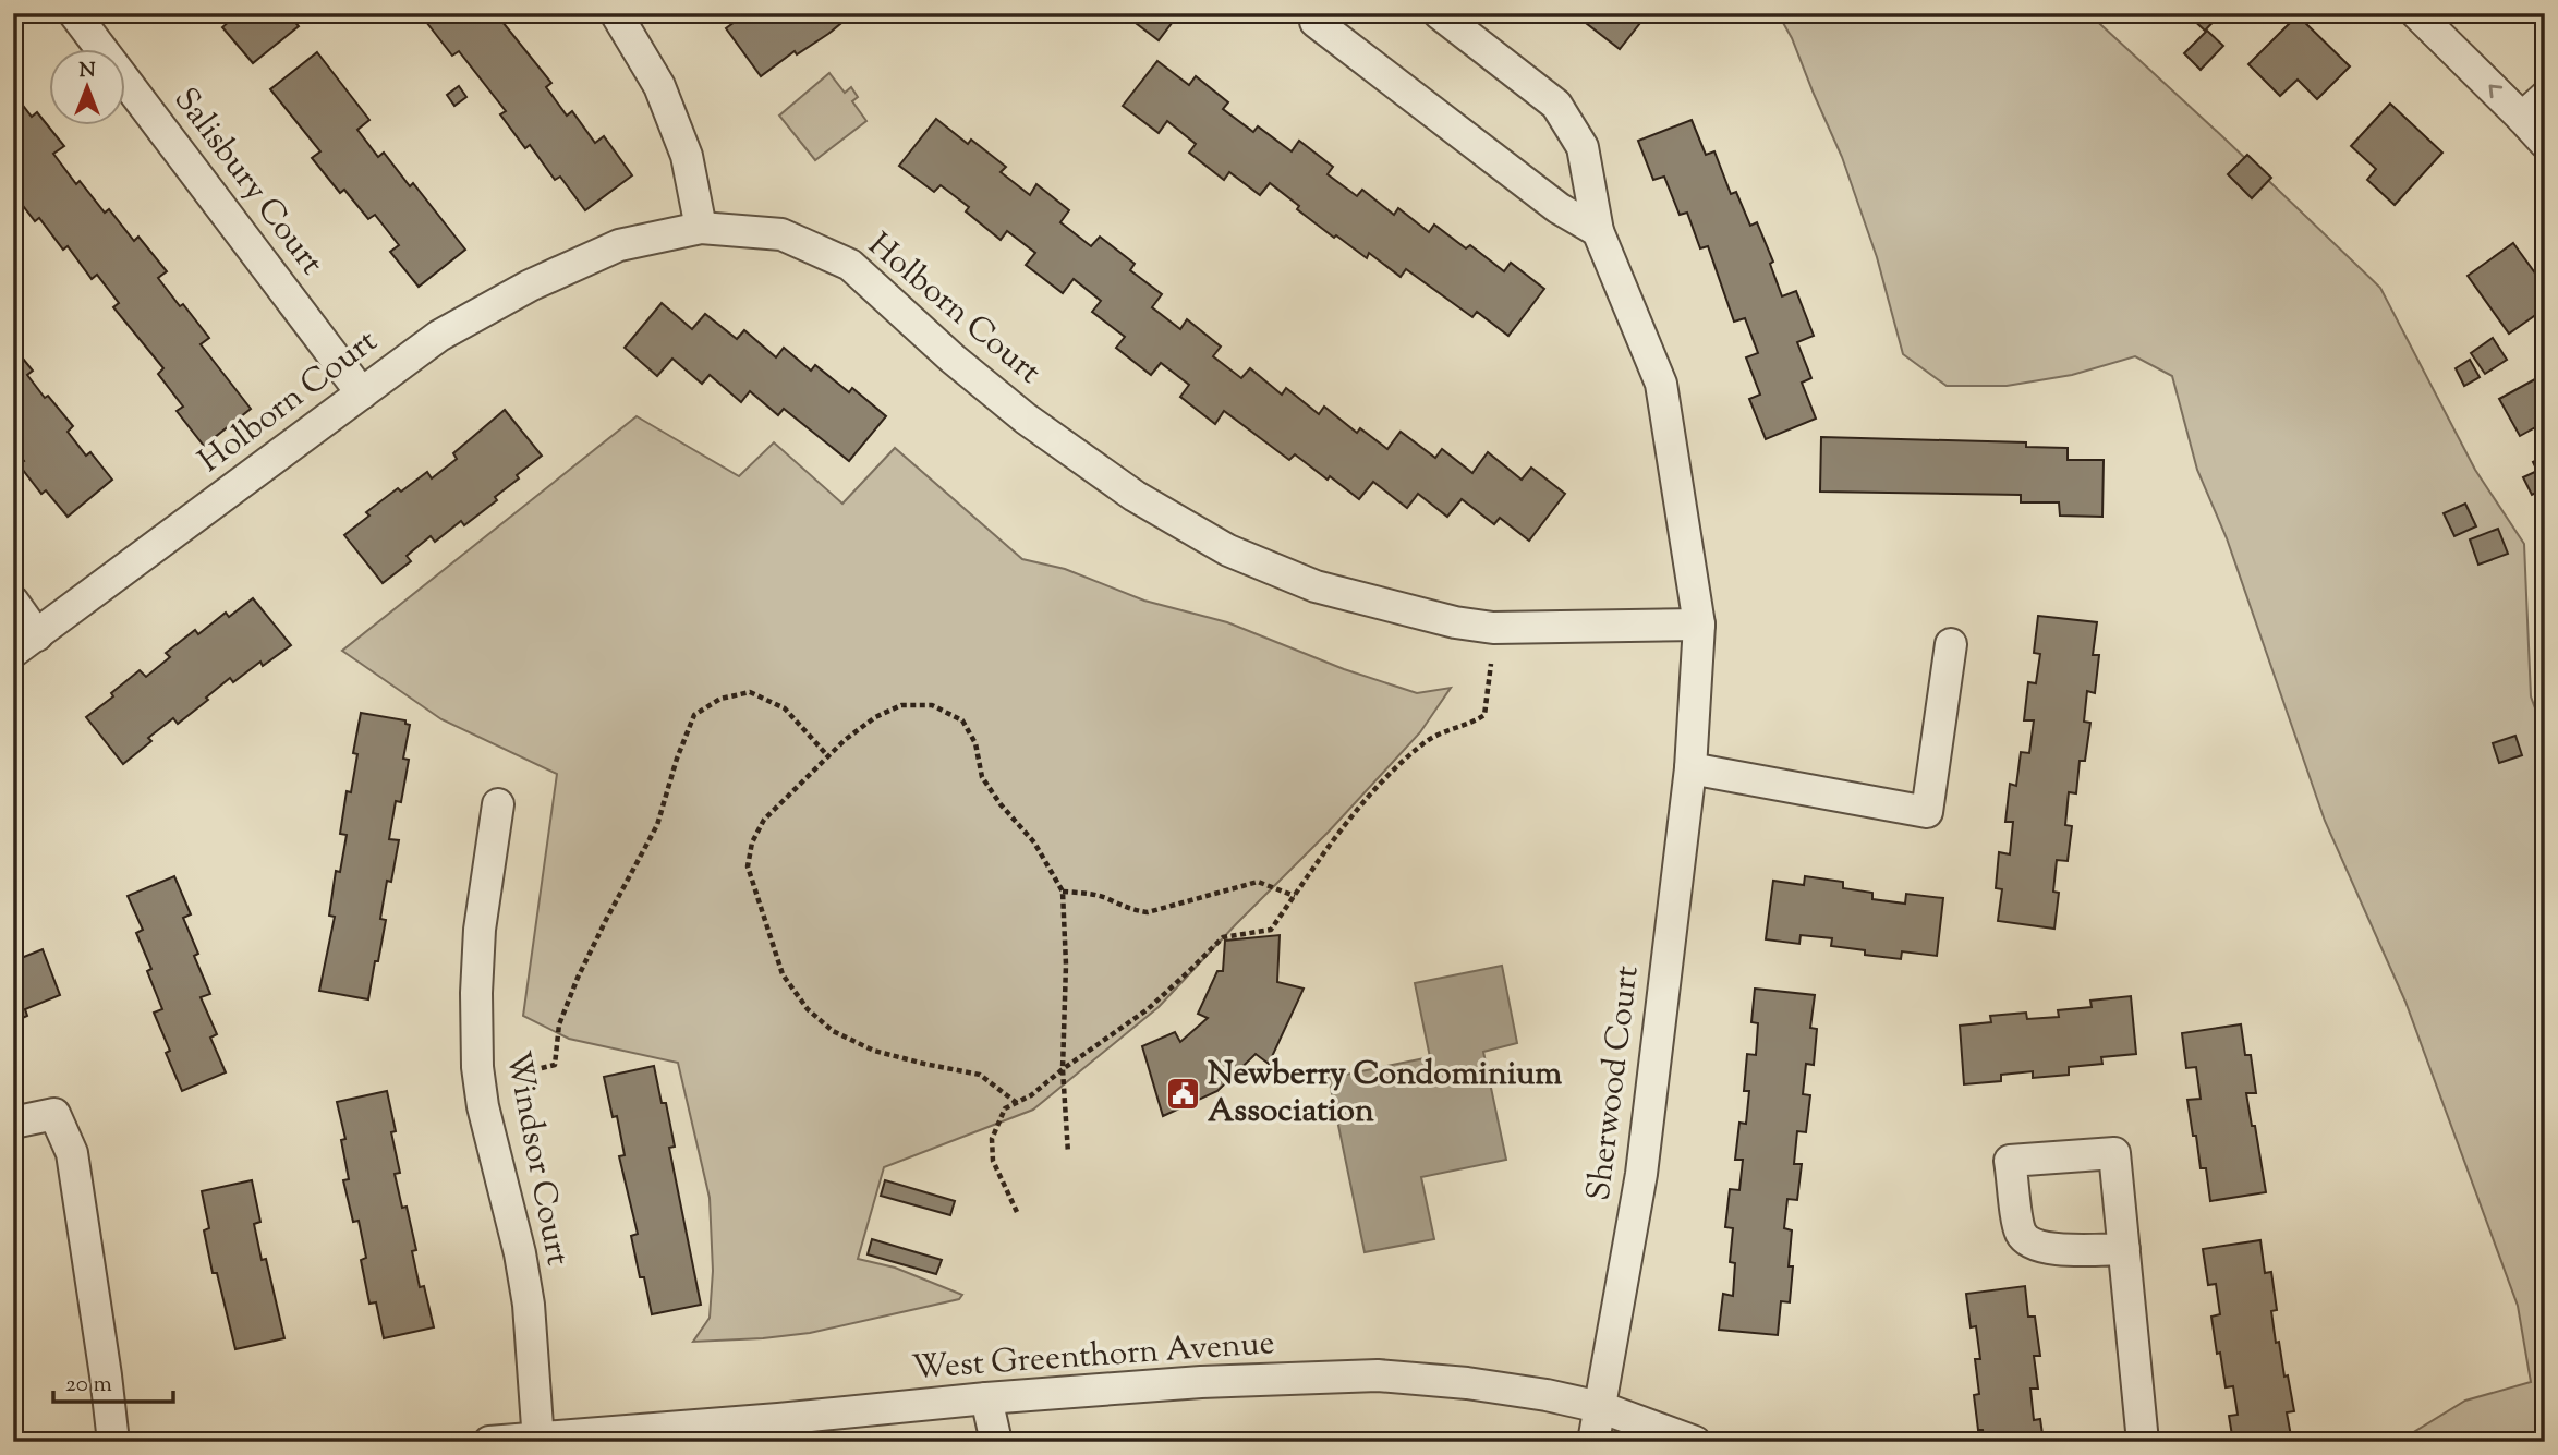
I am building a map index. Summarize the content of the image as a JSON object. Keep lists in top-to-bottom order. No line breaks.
{"streets":{"street":["Salisbury Court","Holborn Court","Sherwood Court","Windsor Court","West Greenthorn Avenue"]},"crossings":[["Salisbury Court","Holborn Court"],["Holborn Court","Sherwood Court"],["Sherwood Court","West Greenthorn Avenue"],["Windsor Court","West Greenthorn Avenue"]],"places":{"public building":["Newberry Condominium Association"]},"scale_bar":"20 m","north":"top"}
